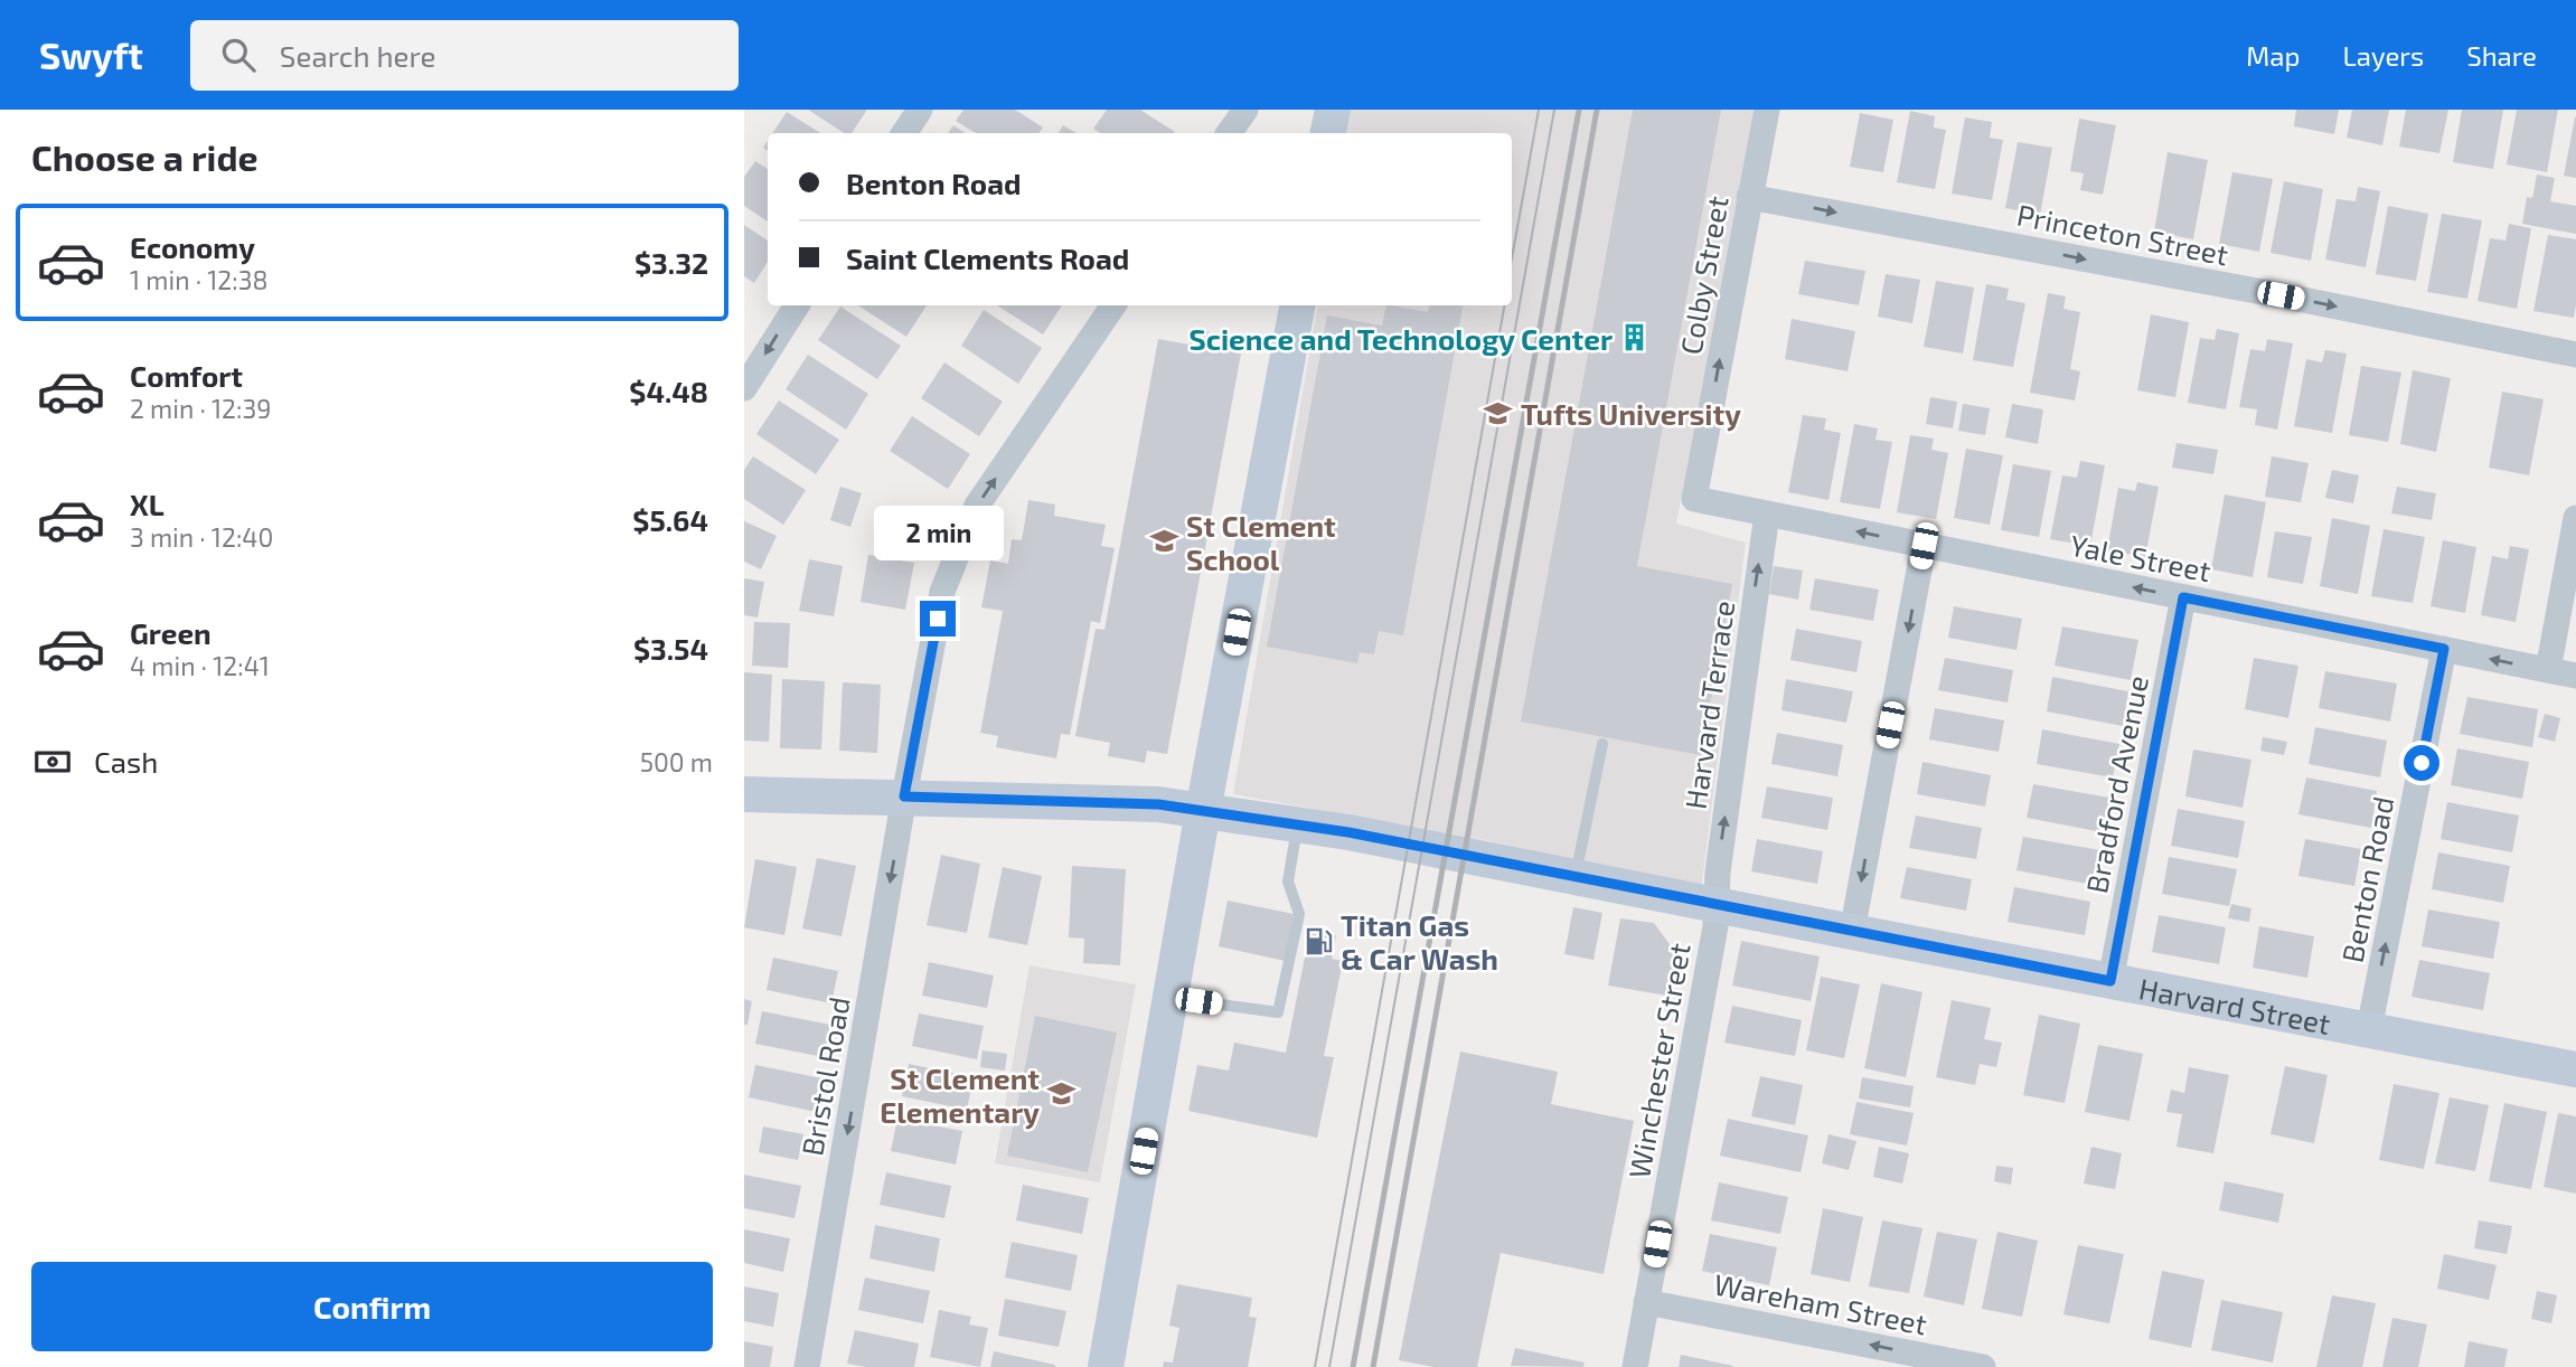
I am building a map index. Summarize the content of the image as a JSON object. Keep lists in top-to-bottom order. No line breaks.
{"streets":{"main road":["Harvard Street"],"street":["Princeton Street","Colby Street","Yale Street","Harvard Terrace","Bradford Avenue","Benton Road","Winchester Street","Bristol Road","Wareham Street"]},"crossings":[["Princeton Street","Colby Street"],["Colby Street","Yale Street"],["Yale Street","Harvard Terrace"],["Yale Street","Bradford Avenue"],["Yale Street","Benton Road"],["Harvard Terrace","Harvard Street"],["Harvard Terrace","Winchester Street"],["Bradford Avenue","Harvard Street"],["Benton Road","Harvard Street"],["Harvard Street","Winchester Street"],["Harvard Street","Bristol Road"],["Winchester Street","Wareham Street"]],"one_way":["Princeton Street","Colby Street","Yale Street","Benton Road","Wareham Street"],"places":{"building":["Science and Technology Center"],"school or university":["Tufts University","St Clement School","St Clement Elementary"],"fuel station":["Titan Gas & Car Wash"]},"page":{"header":"Swyft","search":"Search here","nav":["Map","Layers","Share"],"heading":"Choose a ride","banner":["Benton Road","Saint Clements Road"],"list":[{"name":"Economy","note":"1 min · 12:38","value":"$3.32"},{"name":"Comfort","note":"2 min · 12:39","value":"$4.48"},{"name":"XL","note":"3 min · 12:40","value":"$5.64"},{"name":"Green","note":"4 min · 12:41","value":"$3.54"}],"bubble":"2 min","pay":["Cash","500 m"],"buttons":"Confirm"}}
